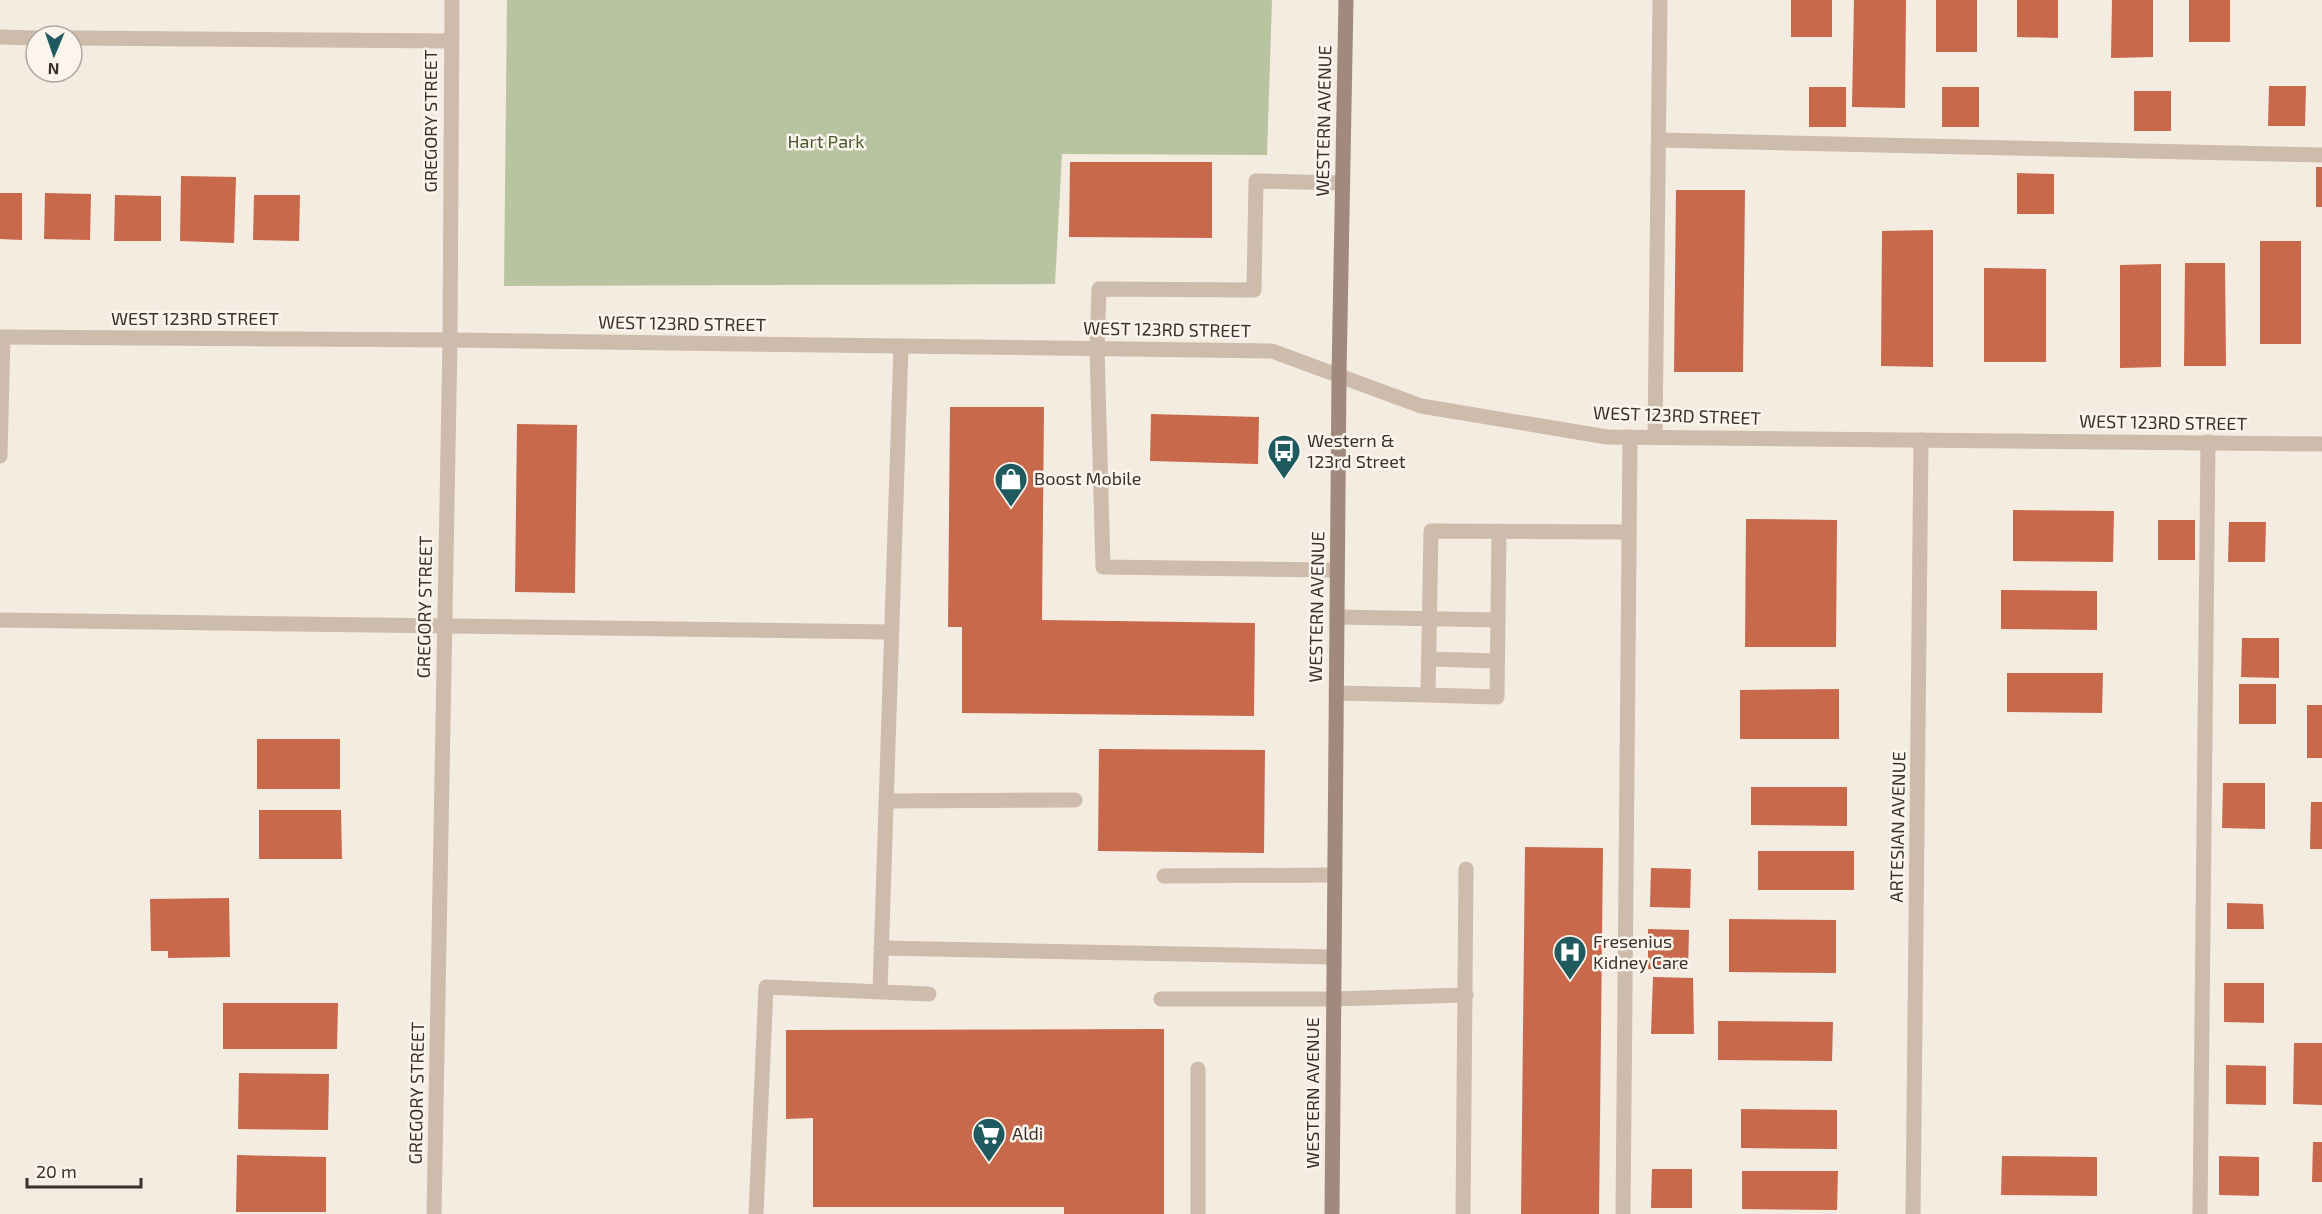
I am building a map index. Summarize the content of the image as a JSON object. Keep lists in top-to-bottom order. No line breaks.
{"streets":{"main road":["WESTERN AVENUE"],"street":["GREGORY STREET","WEST 123RD STREET","ARTESIAN AVENUE"]},"crossings":[["GREGORY STREET","WEST 123RD STREET"],["WESTERN AVENUE","WEST 123RD STREET"],["WEST 123RD STREET","ARTESIAN AVENUE"]],"parks":["Hart Park"],"places":{"bus stop":["Western & 123rd Street"],"shop":["Boost Mobile"],"hospital":["Fresenius Kidney Care"],"supermarket":["Aldi"]},"scale_bar":"20 m","north":"bottom"}
